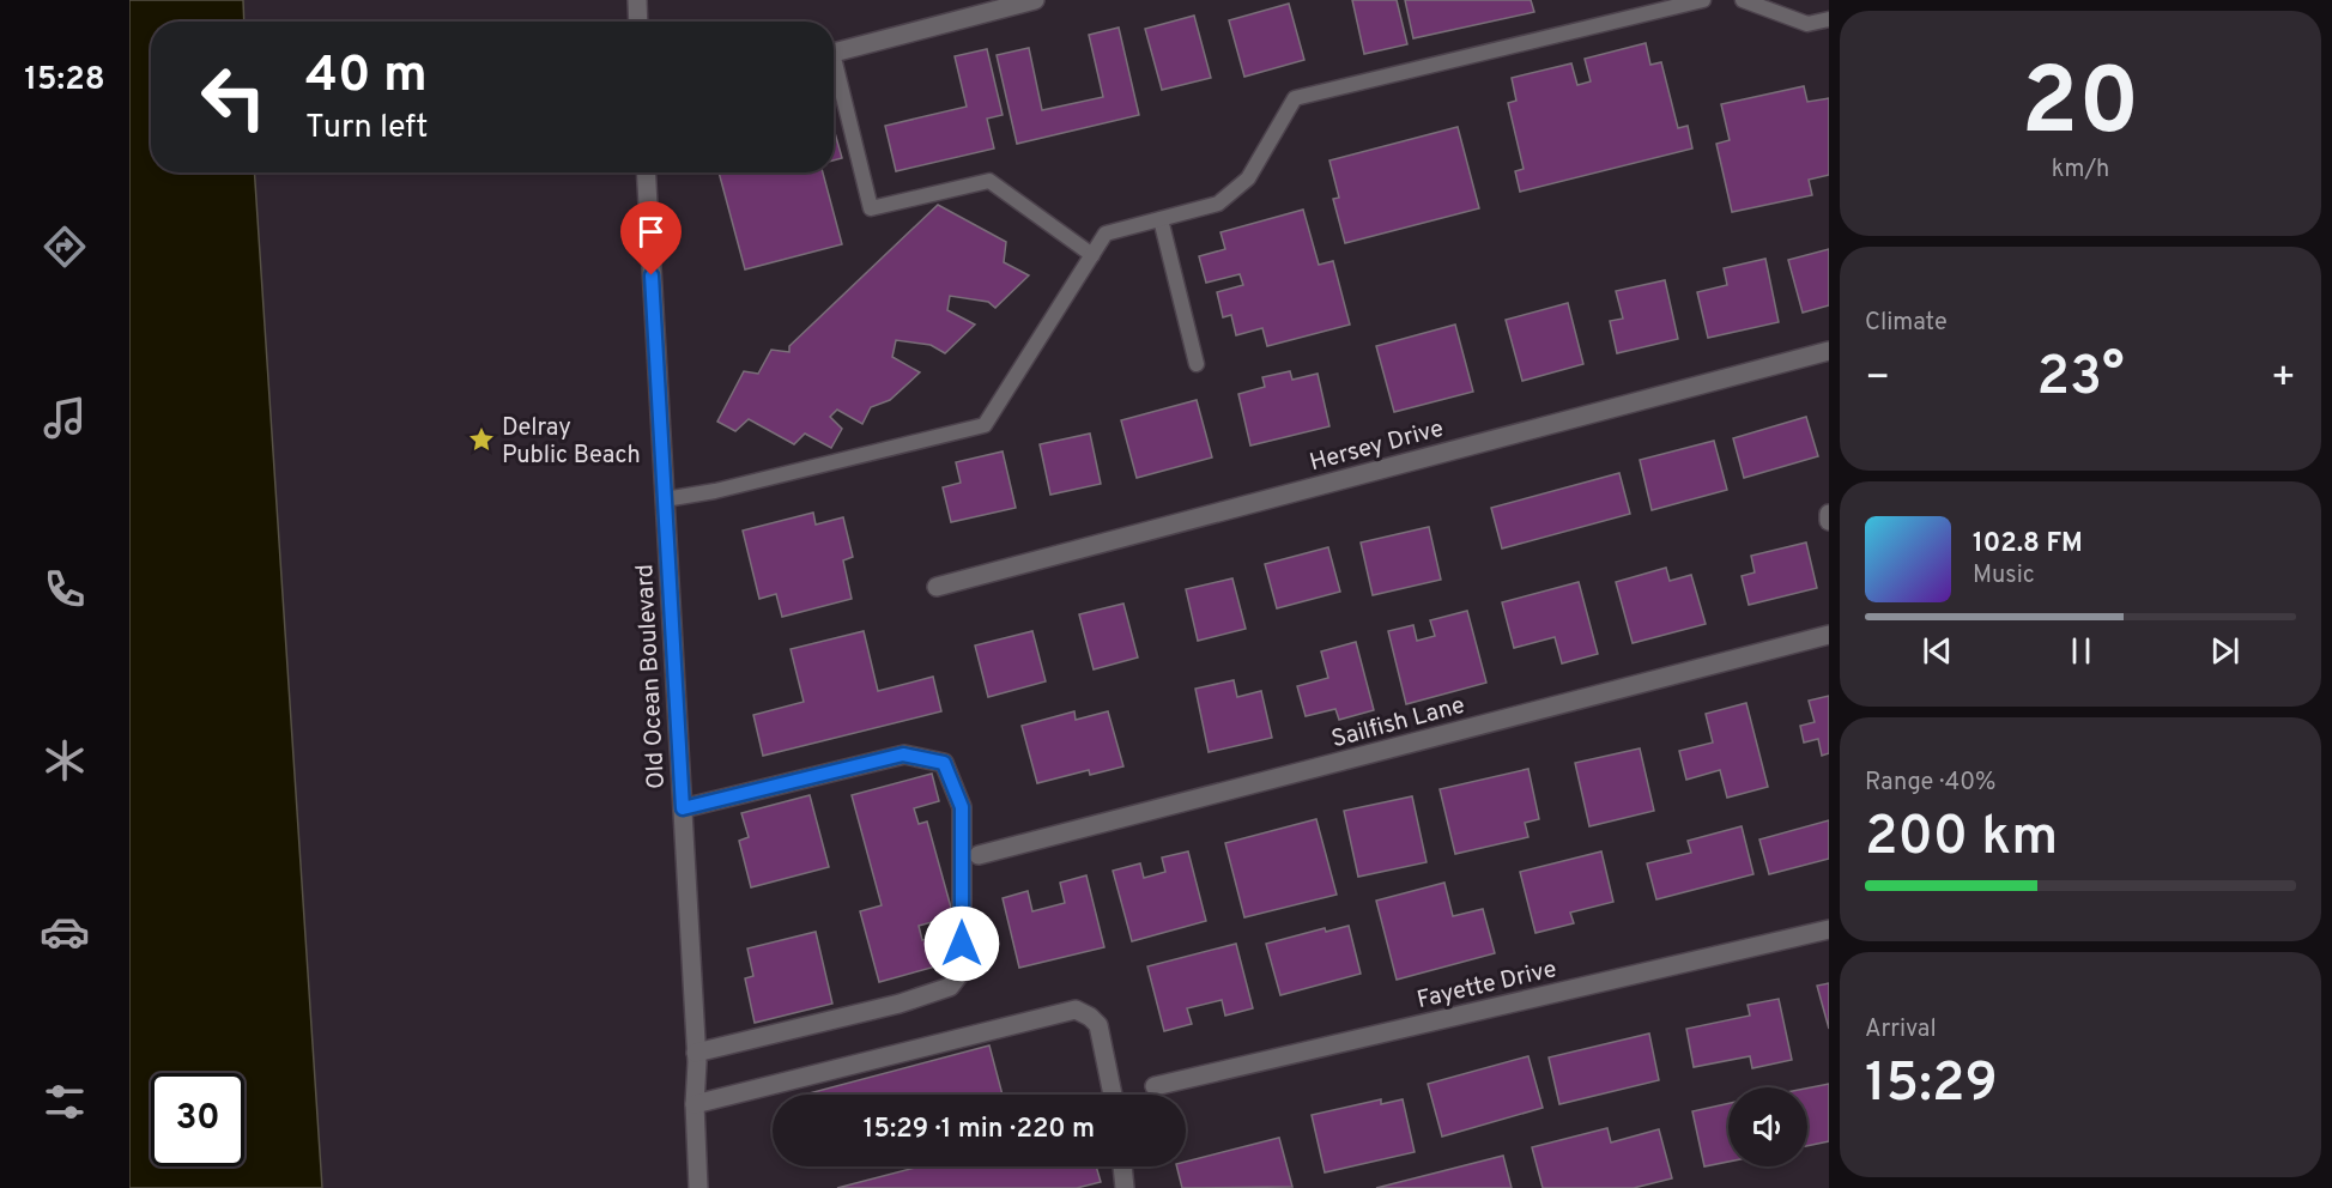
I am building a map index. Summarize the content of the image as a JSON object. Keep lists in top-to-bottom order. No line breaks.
{"streets":{"street":["Hersey Drive","Old Ocean Boulevard","Sailfish Lane","Fayette Drive"]},"places":{"place":["Delray Public Beach"]},"page":{"tabs":"15:28","tile":[["20","km/h"],"Climate",["Range · 40%","200 km"],["Arrival","15:29"]],"turn":["40 m","Turn left"],"heat":["−","23°","+"],"song":["102.8 FM","Music"],"limit":"30","trip":"15:29 · 1 min · 220 m"}}
